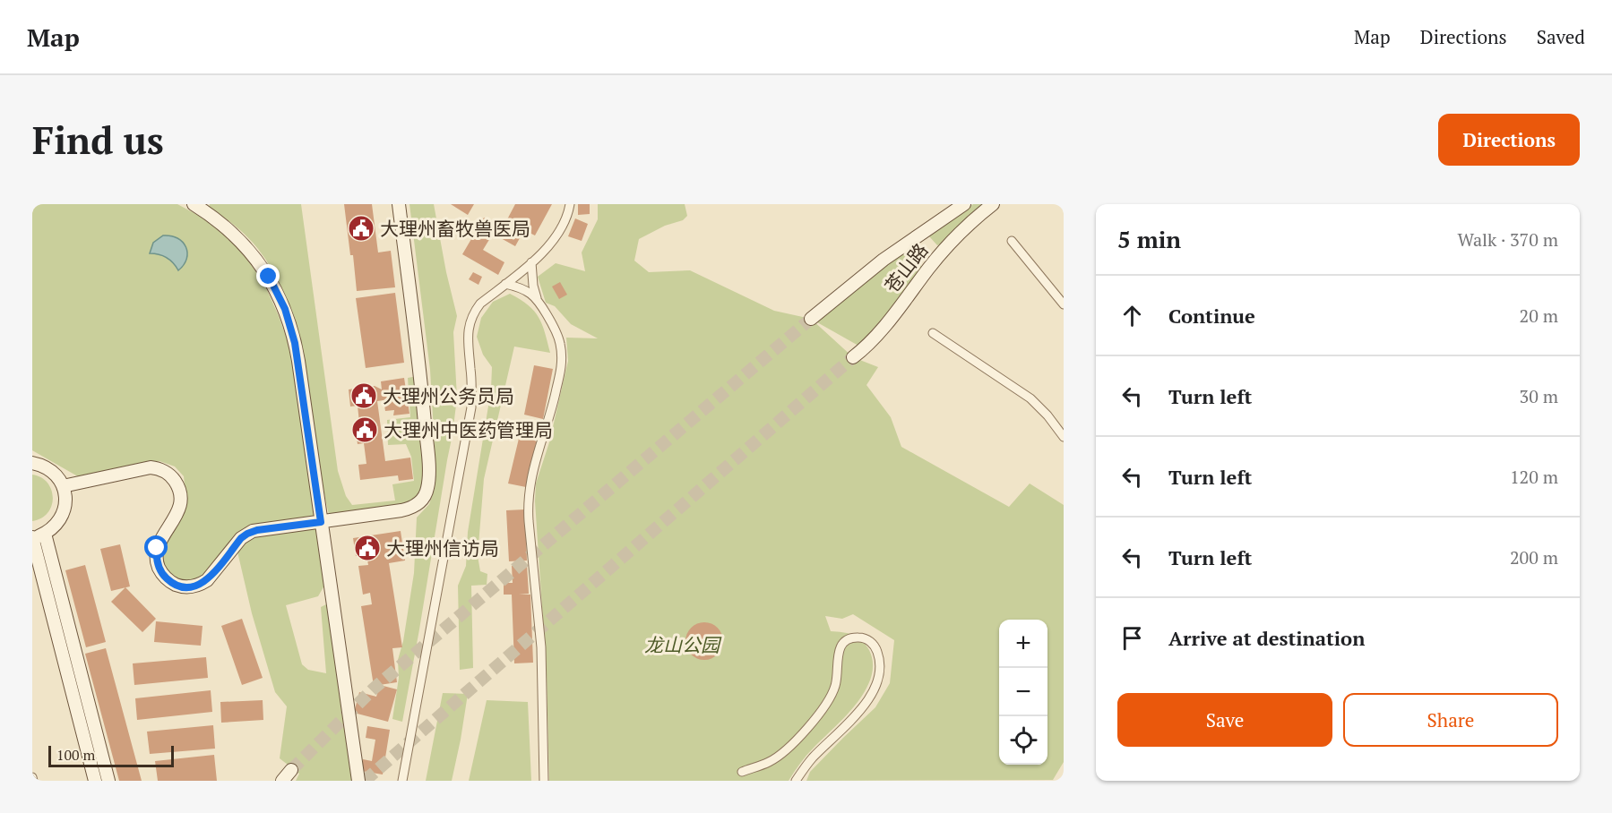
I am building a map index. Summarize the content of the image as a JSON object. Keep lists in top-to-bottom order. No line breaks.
{"streets":{"street":["苍山路"]},"parks":["龙山公园"],"places":{"public building":["大理州畜牧兽医局","大理州公务员局","大理州中医药管理局","大理州信访局"]},"scale_bar":"100 m","page":{"header":"Map","nav":["Map","Directions","Saved"],"buttons":["Directions",["Save","Share"]],"title":"Find us","heading":["5 min","Walk · 370 m"],"list":[["Continue","20 m"],["Turn left","30 m"],["Turn left","120 m"],["Turn left","200 m"],"Arrive at destination"],"map_buttons":["+","−"],"scale":"100 m"}}
